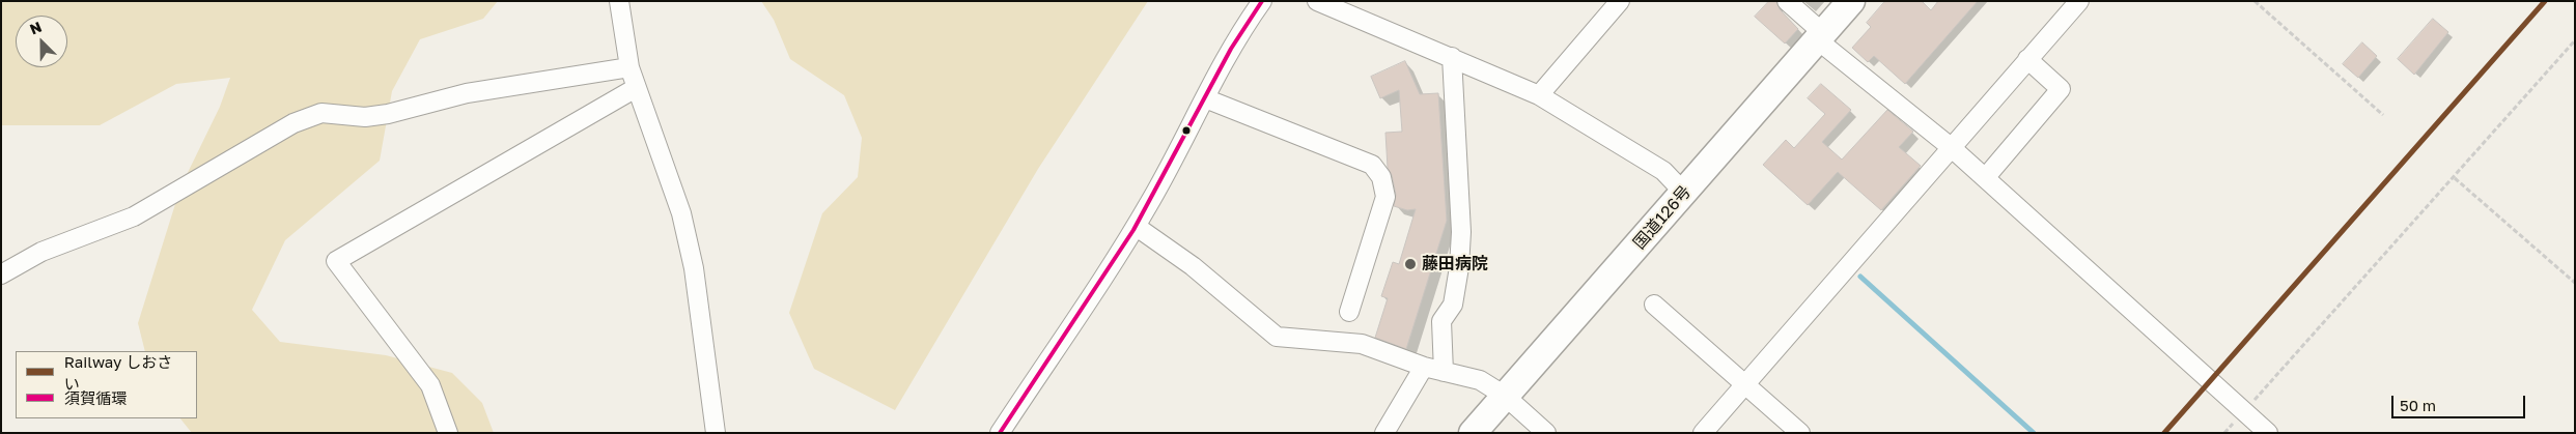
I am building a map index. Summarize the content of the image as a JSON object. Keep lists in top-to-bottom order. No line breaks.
{"streets":{"highway":["国道126号"]},"places":["藤田病院"],"lines":["rail line しおさい","transit line 須賀循環"],"legend":["Railway しおさい","須賀循環"],"scale_bar":"50 m","north":"top left"}
